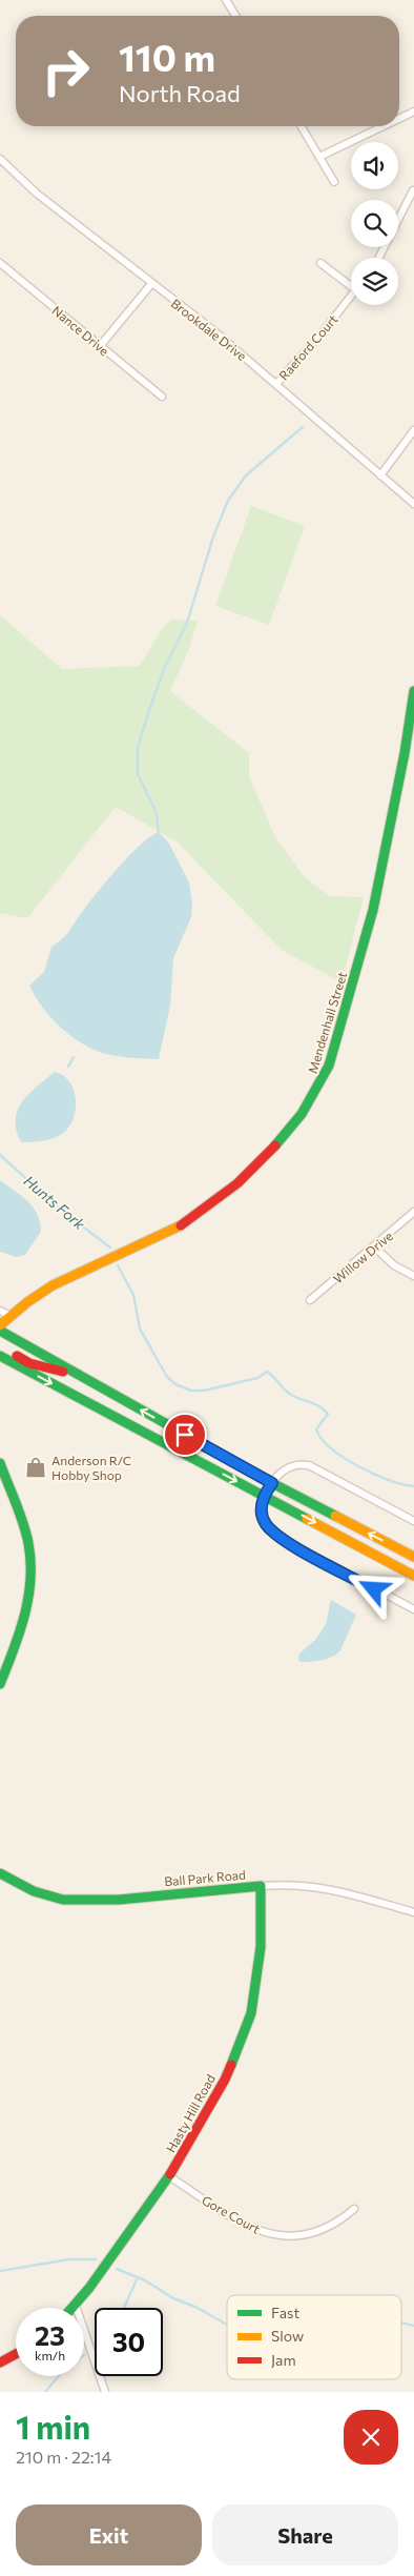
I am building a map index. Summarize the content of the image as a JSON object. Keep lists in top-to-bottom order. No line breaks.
{"streets":{"main road":["Mendenhall Street","Ball Park Road","Hasty Hill Road"],"street":["Brookdale Drive","Nance Drive","Raeford Court","Willow Drive","Gore Court"]},"crossings":[["Brookdale Drive","Raeford Court"],["Ball Park Road","Hasty Hill Road"],["Hasty Hill Road","Gore Court"]],"water":["Hunts Fork"],"places":{"shop":["Anderson R/C Hobby Shop"]},"legend":["Fast","Slow","Jam"],"page":{"turn":["110 m","North Road"],"speed":"23 km/h","limit":"30","heading":["1 min","210 m · 22:14"],"buttons":["Exit","Share"]}}
